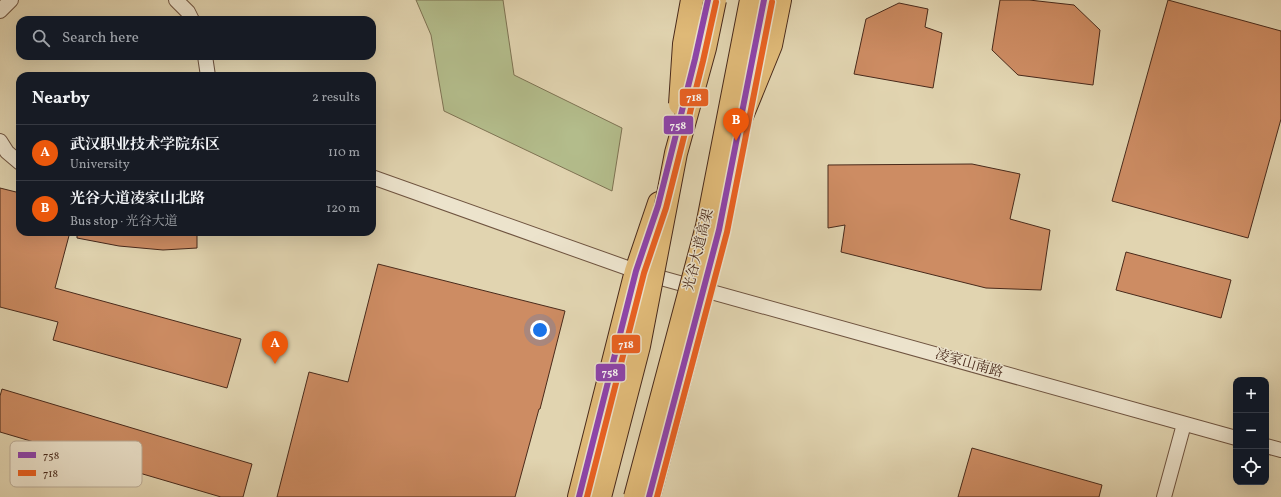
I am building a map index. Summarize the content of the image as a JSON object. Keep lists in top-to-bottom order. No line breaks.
{"streets":{"main road":["光谷大道高架"],"street":["凌家山南路"]},"lines":["transit line 758","transit line 718"],"legend":["758","718"],"page":{"search":"Search here","heading":["Nearby","2 results"],"pins":["B","A"],"list":[{"mark":"A","name":"武汉职业技术学院东区","note":"University","value":"110 m"},{"mark":"B","name":"光谷大道凌家山北路","note":"Bus stop · 光谷大道","value":"120 m"}],"map_buttons":["+","−"]}}
